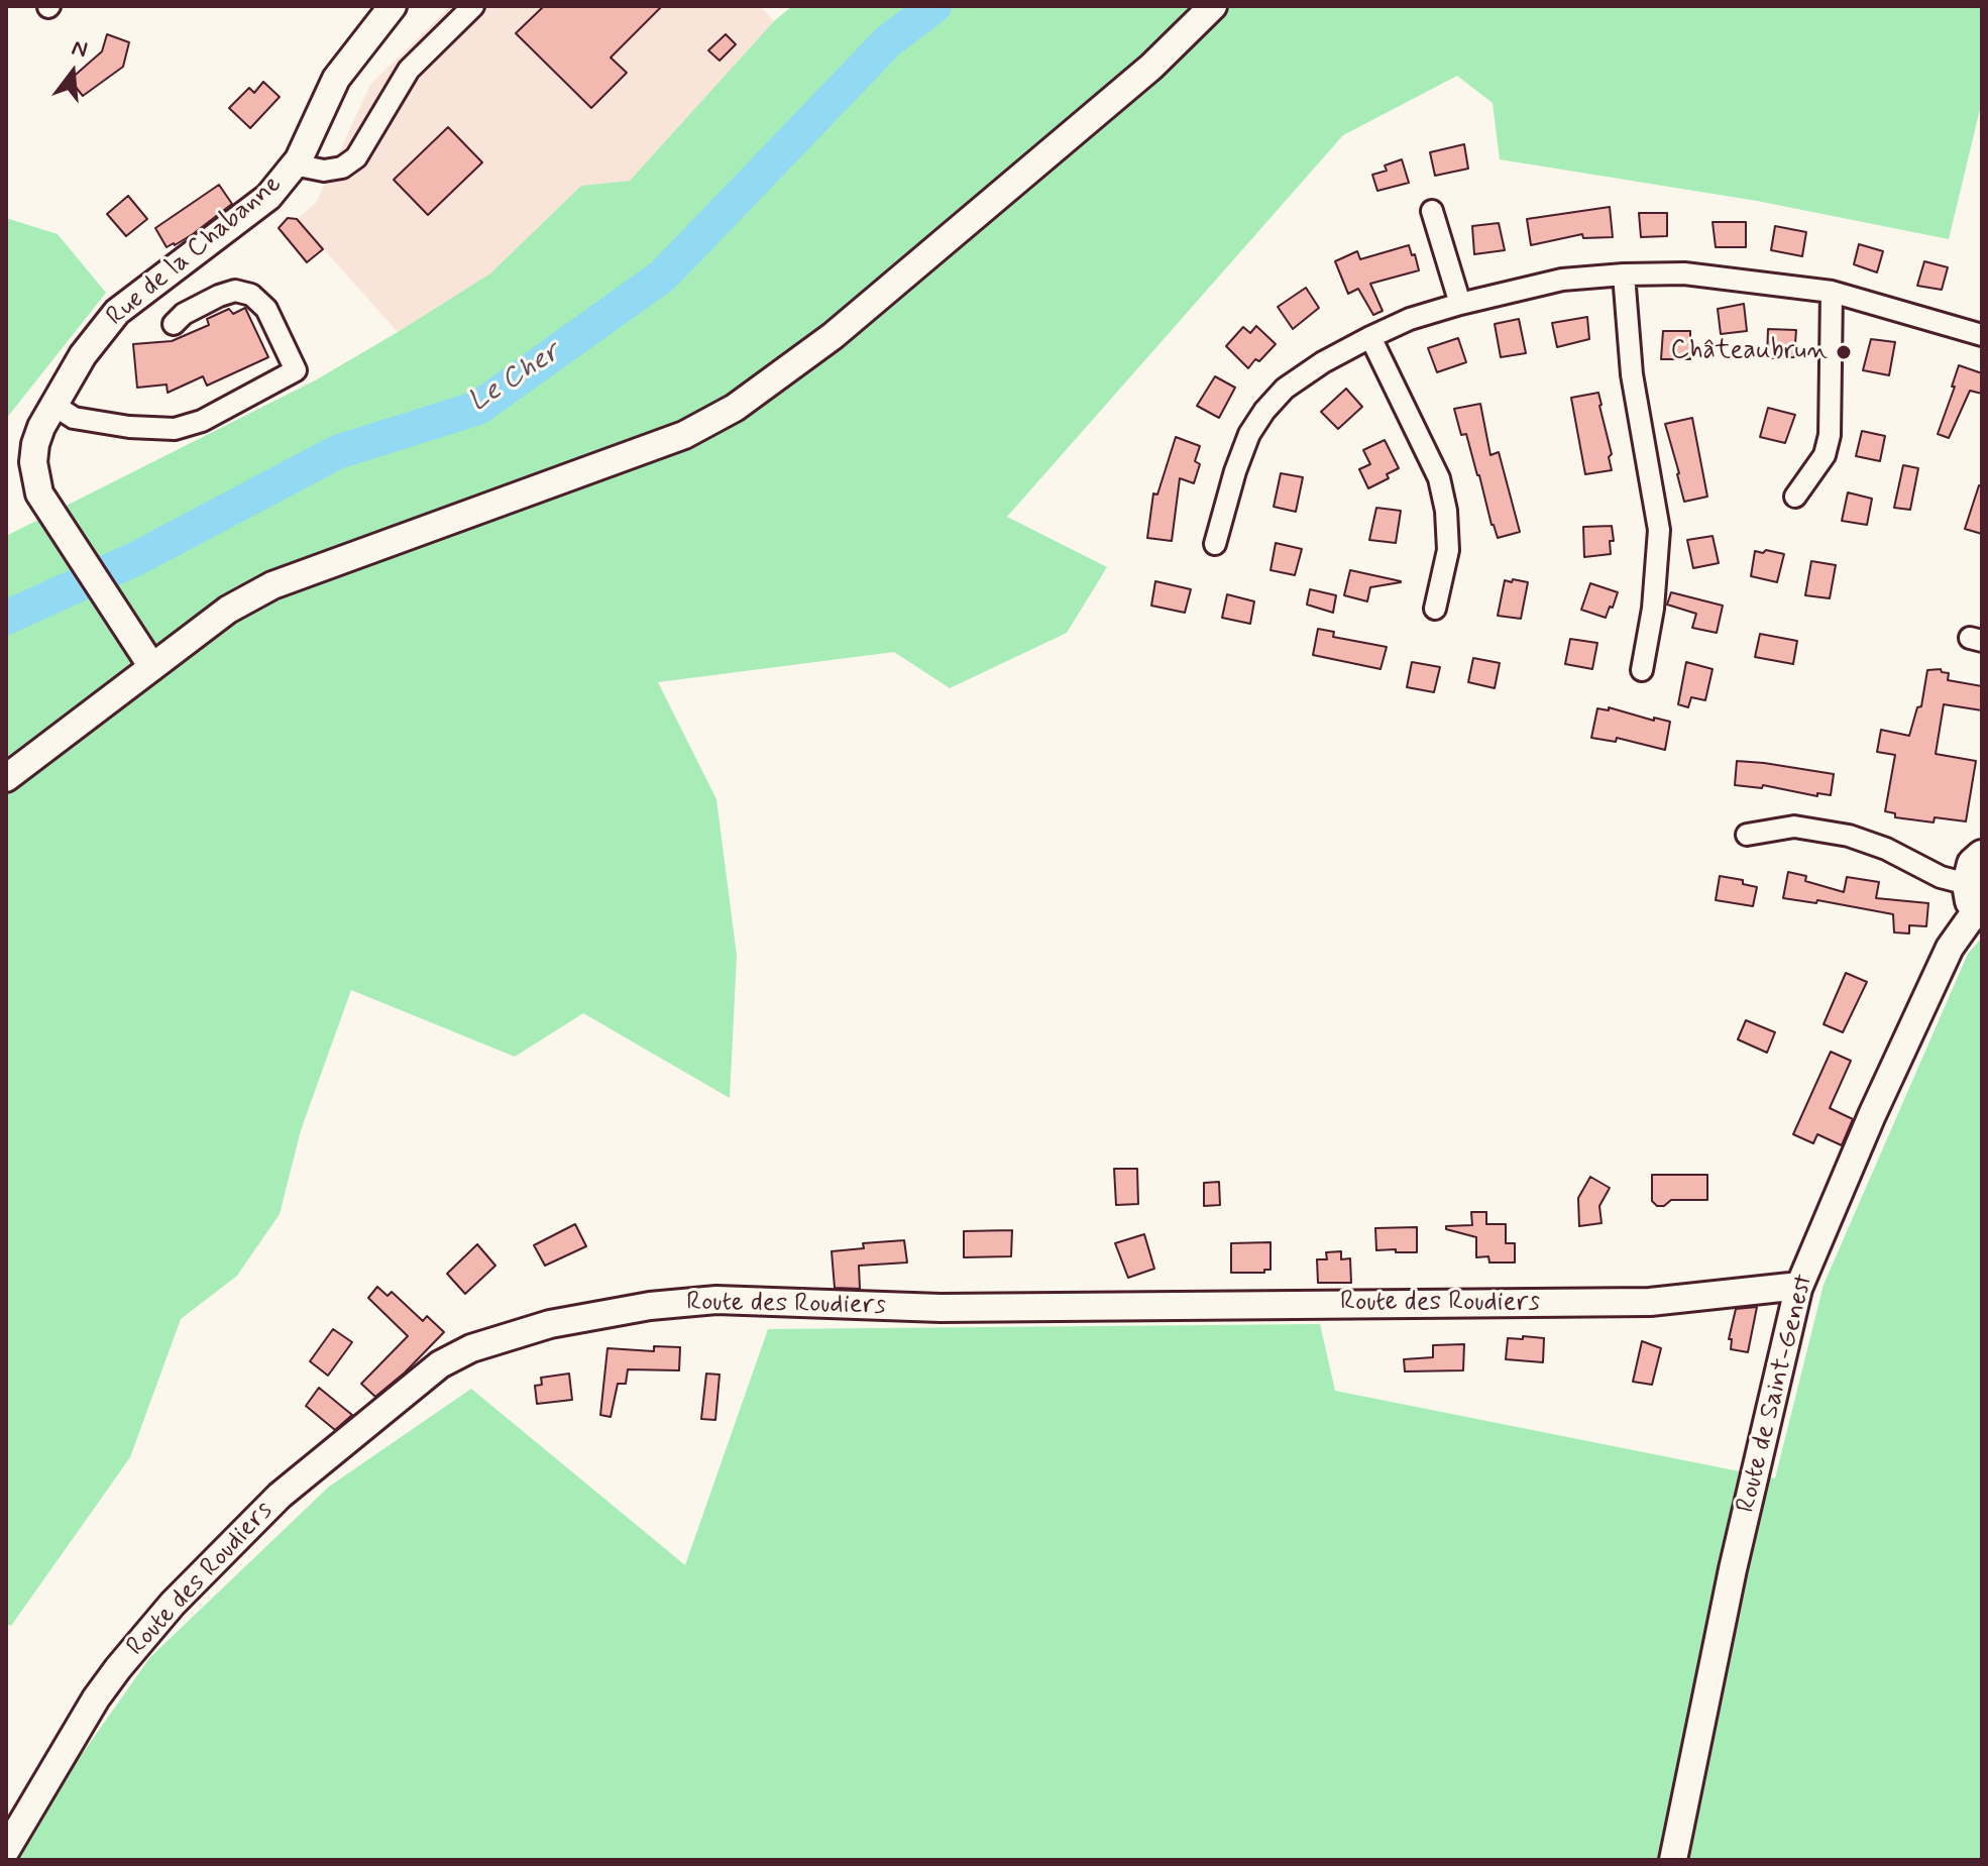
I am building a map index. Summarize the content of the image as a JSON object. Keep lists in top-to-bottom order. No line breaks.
{"streets":{"street":["Rue de la Chabanne","Route des Roudiers","Route de Saint-Genest"]},"crossings":[["Route des Roudiers","Route de Saint-Genest"]],"water":["Le Cher"],"places":["Châteaubrun"],"north":"top"}
